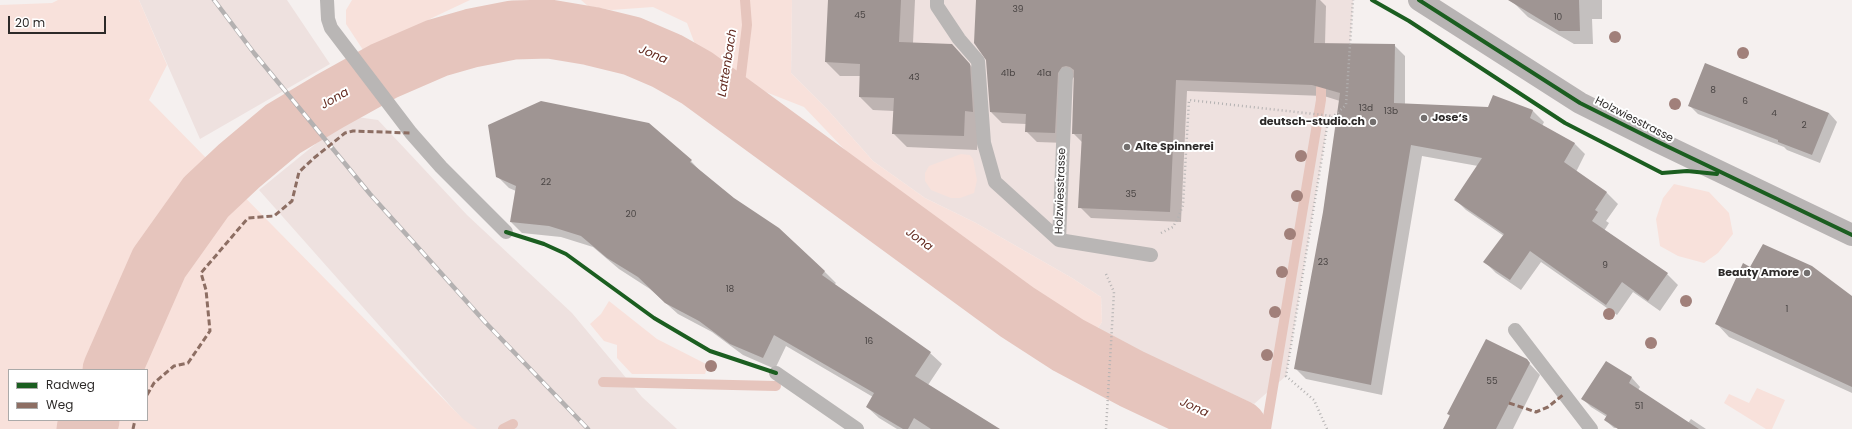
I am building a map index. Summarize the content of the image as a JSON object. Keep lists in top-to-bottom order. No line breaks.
{"streets":{"street":["Holzwiesstrasse"]},"water":["Jona","Lattenbach"],"places":["Jose‘s","deutsch-studio.ch","Alte Spinnerei","Beauty Amore"],"house_numbers":["39","45","10","41b","41a","43","8","6","13d","13b","4","2","22","35","20","23","9","18","1","16","55","51"],"legend":["Radweg","Weg"],"scale_bar":"20 m"}
